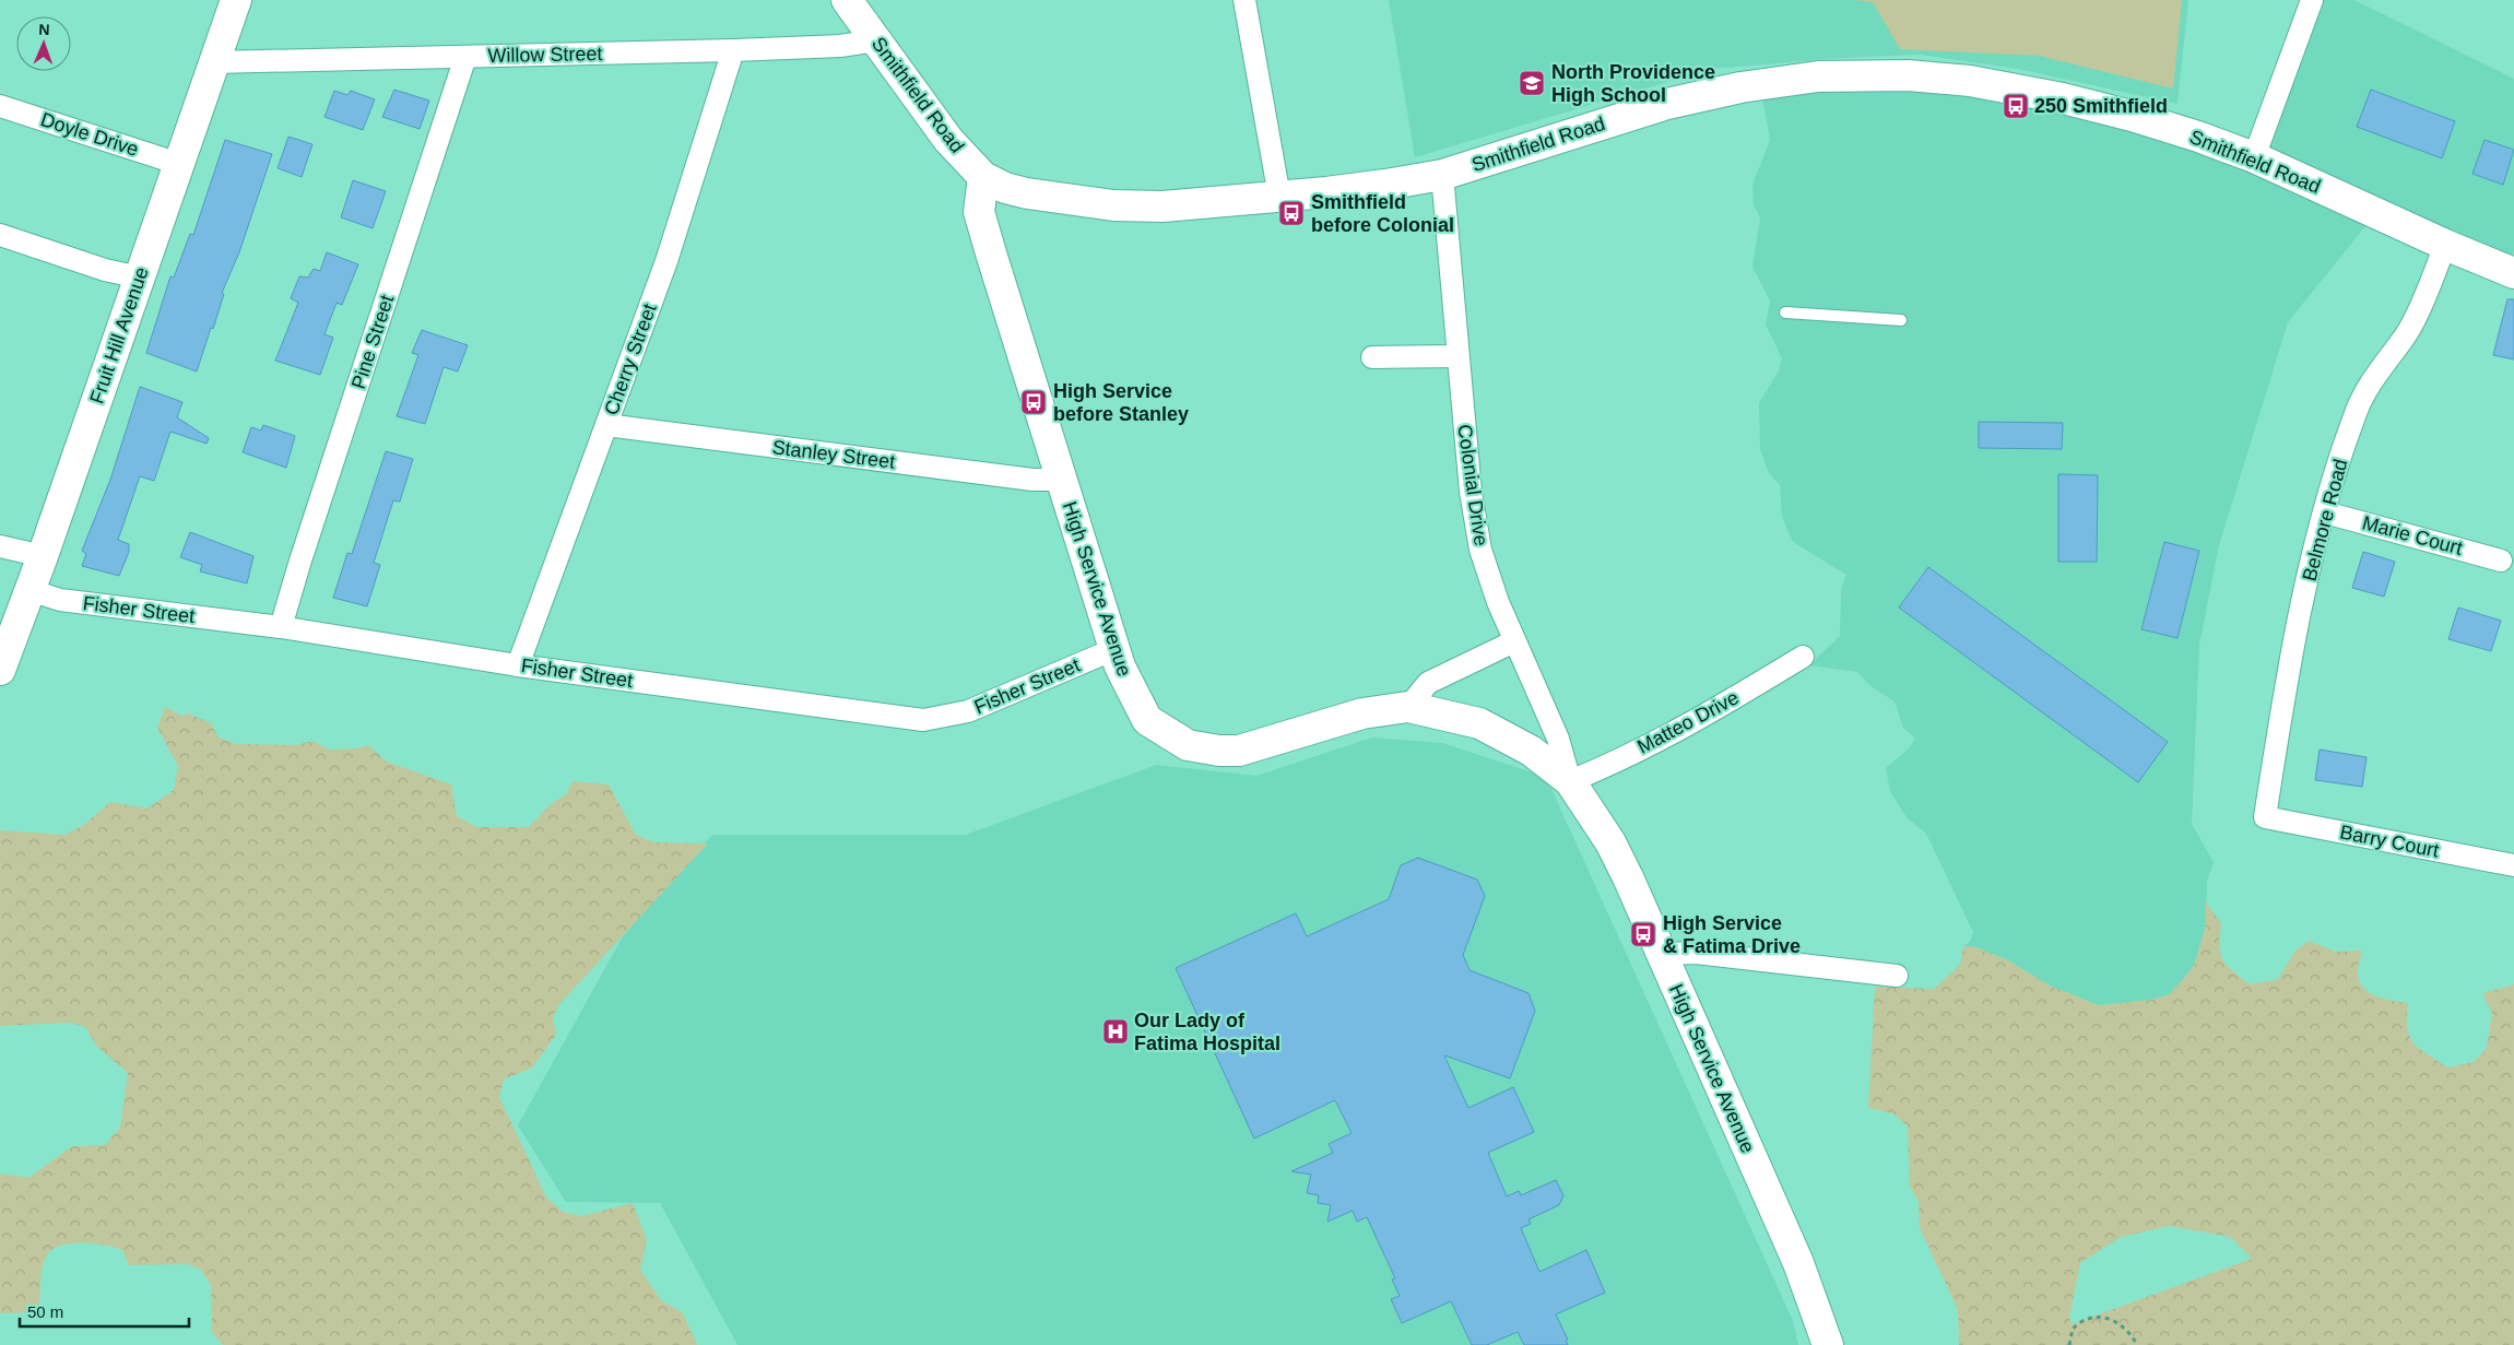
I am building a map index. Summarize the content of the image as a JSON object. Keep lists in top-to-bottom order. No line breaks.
{"streets":{"main road":["Smithfield Road","Fruit Hill Avenue","High Service Avenue"],"street":["Willow Street","Doyle Drive","Pine Street","Cherry Street","Stanley Street","Colonial Drive","Belmore Road","Marie Court","Fisher Street","Matteo Drive","Barry Court"]},"crossings":[["Willow Street","Smithfield Road"],["Willow Street","Fruit Hill Avenue"],["Willow Street","Pine Street"],["Willow Street","Cherry Street"],["Smithfield Road","Colonial Drive"],["Smithfield Road","Belmore Road"],["Smithfield Road","High Service Avenue"],["Doyle Drive","Fruit Hill Avenue"],["Fruit Hill Avenue","Fisher Street"],["Pine Street","Fisher Street"],["Cherry Street","Stanley Street"],["Cherry Street","Fisher Street"],["Stanley Street","High Service Avenue"],["Colonial Drive","High Service Avenue"],["Colonial Drive","Matteo Drive"],["Belmore Road","Marie Court"],["Belmore Road","Barry Court"],["High Service Avenue","Fisher Street"],["High Service Avenue","Matteo Drive"]],"places":{"school or university":["North Providence High School"],"bus stop":["250 Smithfield","Smithfield before Colonial","High Service before Stanley","High Service & Fatima Drive"],"hospital":["Our Lady of Fatima Hospital"]},"scale_bar":"50 m","north":"top"}
